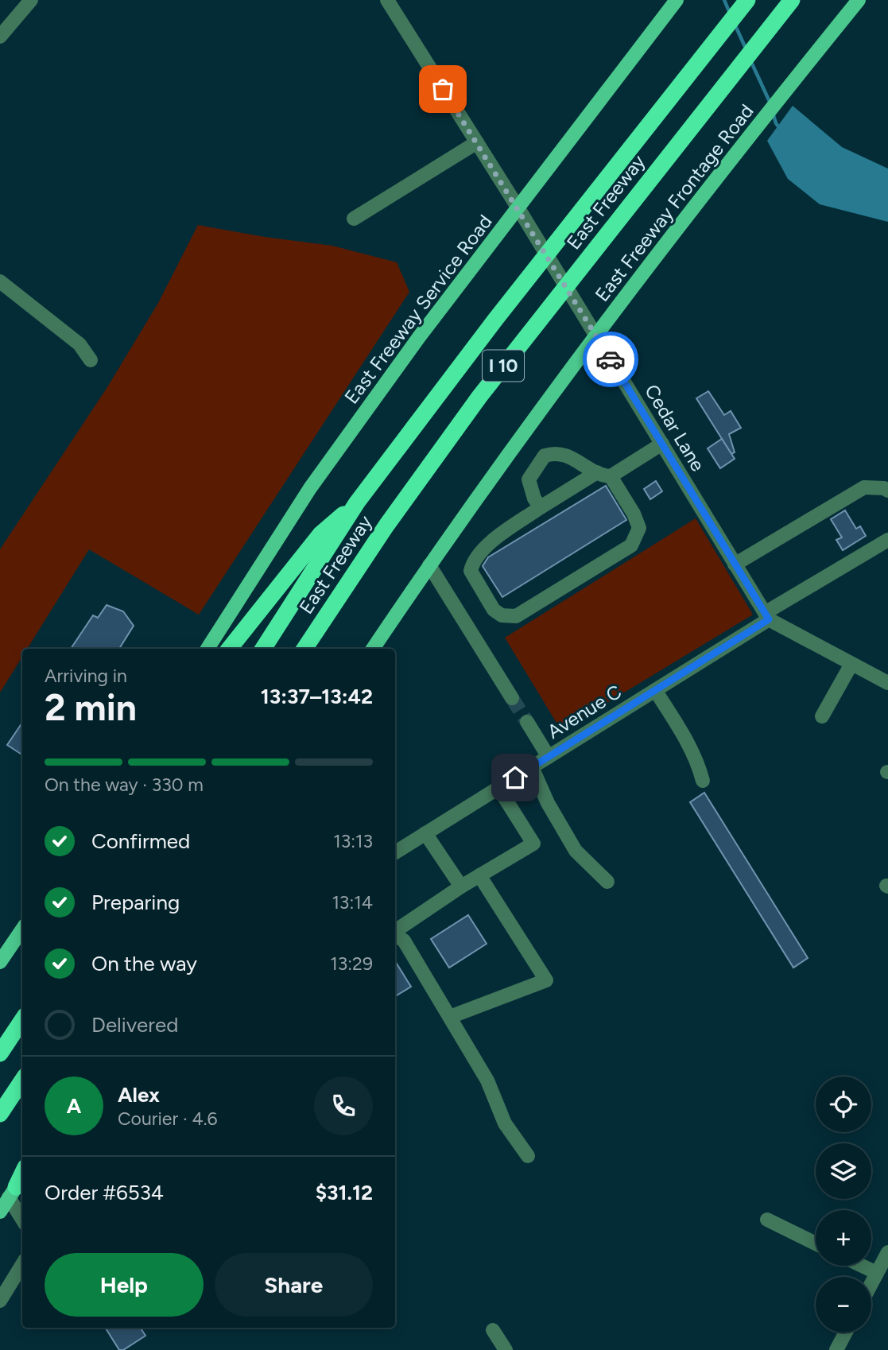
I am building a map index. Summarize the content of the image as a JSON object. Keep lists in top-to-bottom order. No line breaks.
{"streets":{"highway":["East Freeway","I 10"],"main road":["East Freeway Frontage Road","East Freeway Service Road"],"street":["Cedar Lane","Avenue C"]},"crossings":[["East Freeway Frontage Road","Cedar Lane"],["East Freeway Service Road","Cedar Lane"],["Cedar Lane","Avenue C"]],"page":{"heading":["2 min","Arriving in","13:37–13:42"],"panel":["Alex","Courier · 4.6","Order #6534","$31.12"],"bar":"On the way · 330 m","list":[["Confirmed","13:13"],["Preparing","13:14"],["On the way","13:29"],"Delivered"],"map_buttons":["+","−"],"round":"A","buttons":["Help","Share"]}}
